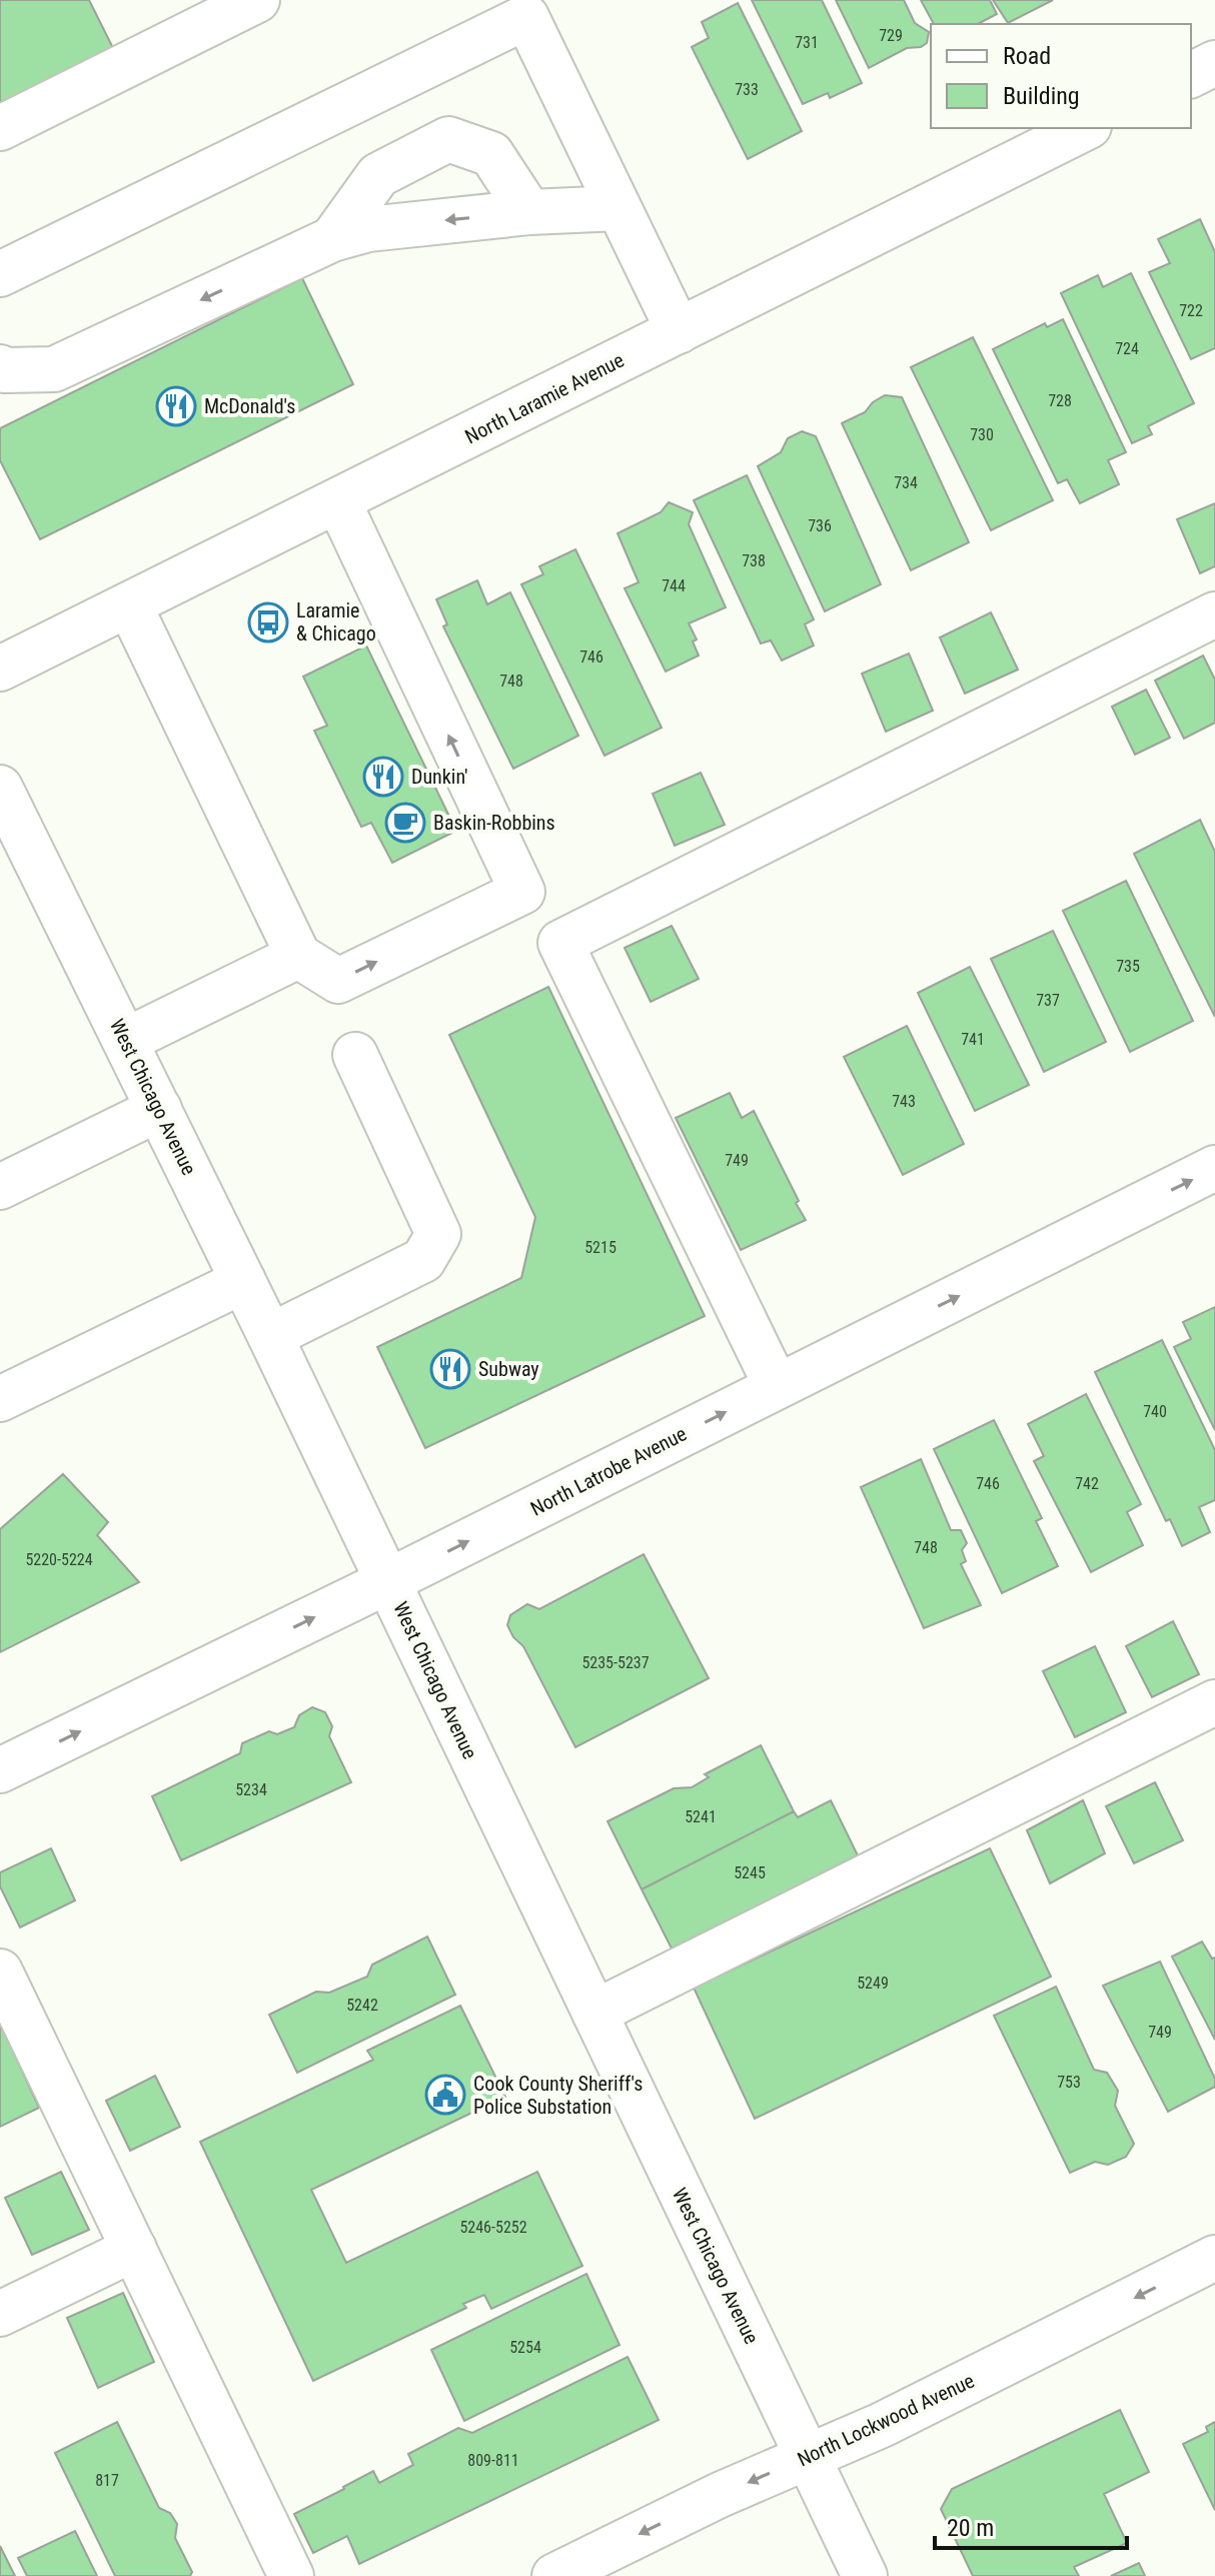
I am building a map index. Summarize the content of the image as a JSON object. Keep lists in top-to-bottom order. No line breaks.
{"streets":{"street":["North Laramie Avenue","West Chicago Avenue","North Latrobe Avenue","North Lockwood Avenue"]},"crossings":[["West Chicago Avenue","North Latrobe Avenue"],["West Chicago Avenue","North Lockwood Avenue"]],"one_way":["North Latrobe Avenue","North Lockwood Avenue"],"places":{"restaurant":["McDonald's","Dunkin'","Subway"],"bus stop":["Laramie & Chicago"],"cafe":["Baskin-Robbins"],"public building":["Cook County Sheriff's Police Substation"]},"house_numbers":["729","731","733","722","724","728","730","734","736","738","744","746","748","735","737","741","743","749","5215","740","746","742","748","5220-5224","5235-5237","5234","5241","5245","5249","5242","749","753","5246-5252","5254","809-811","817"],"legend":["Road","Building"],"scale_bar":"20 m"}
